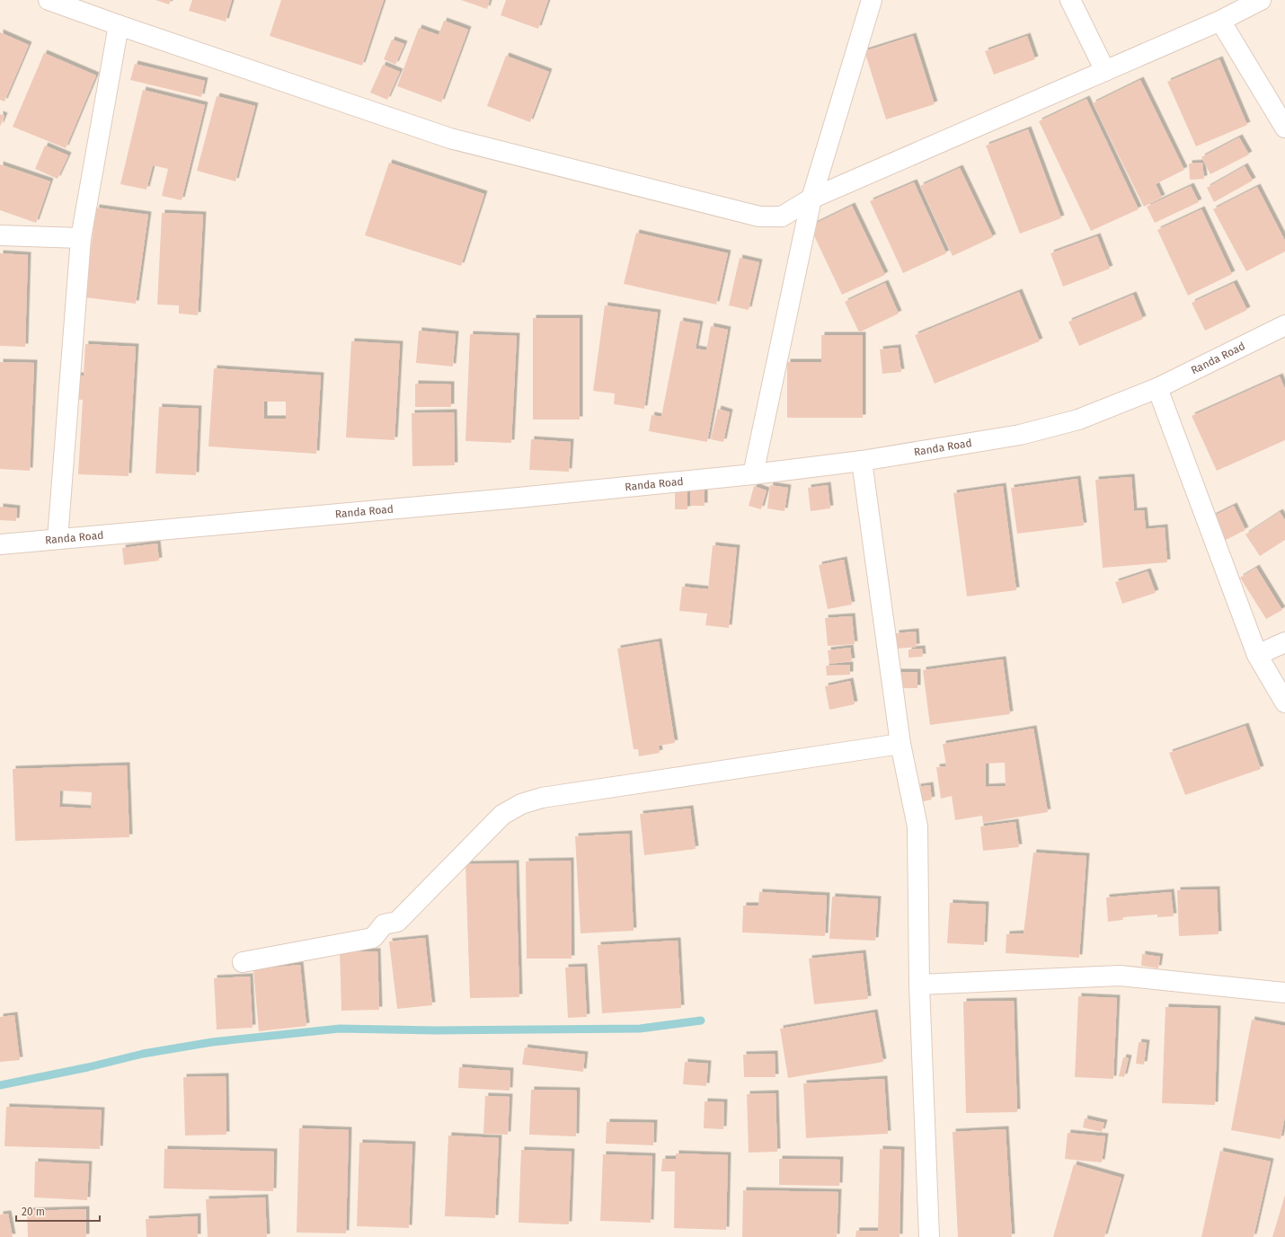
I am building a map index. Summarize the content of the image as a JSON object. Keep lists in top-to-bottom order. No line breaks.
{"streets":{"street":["Randa Road"]},"scale_bar":"20 m"}
